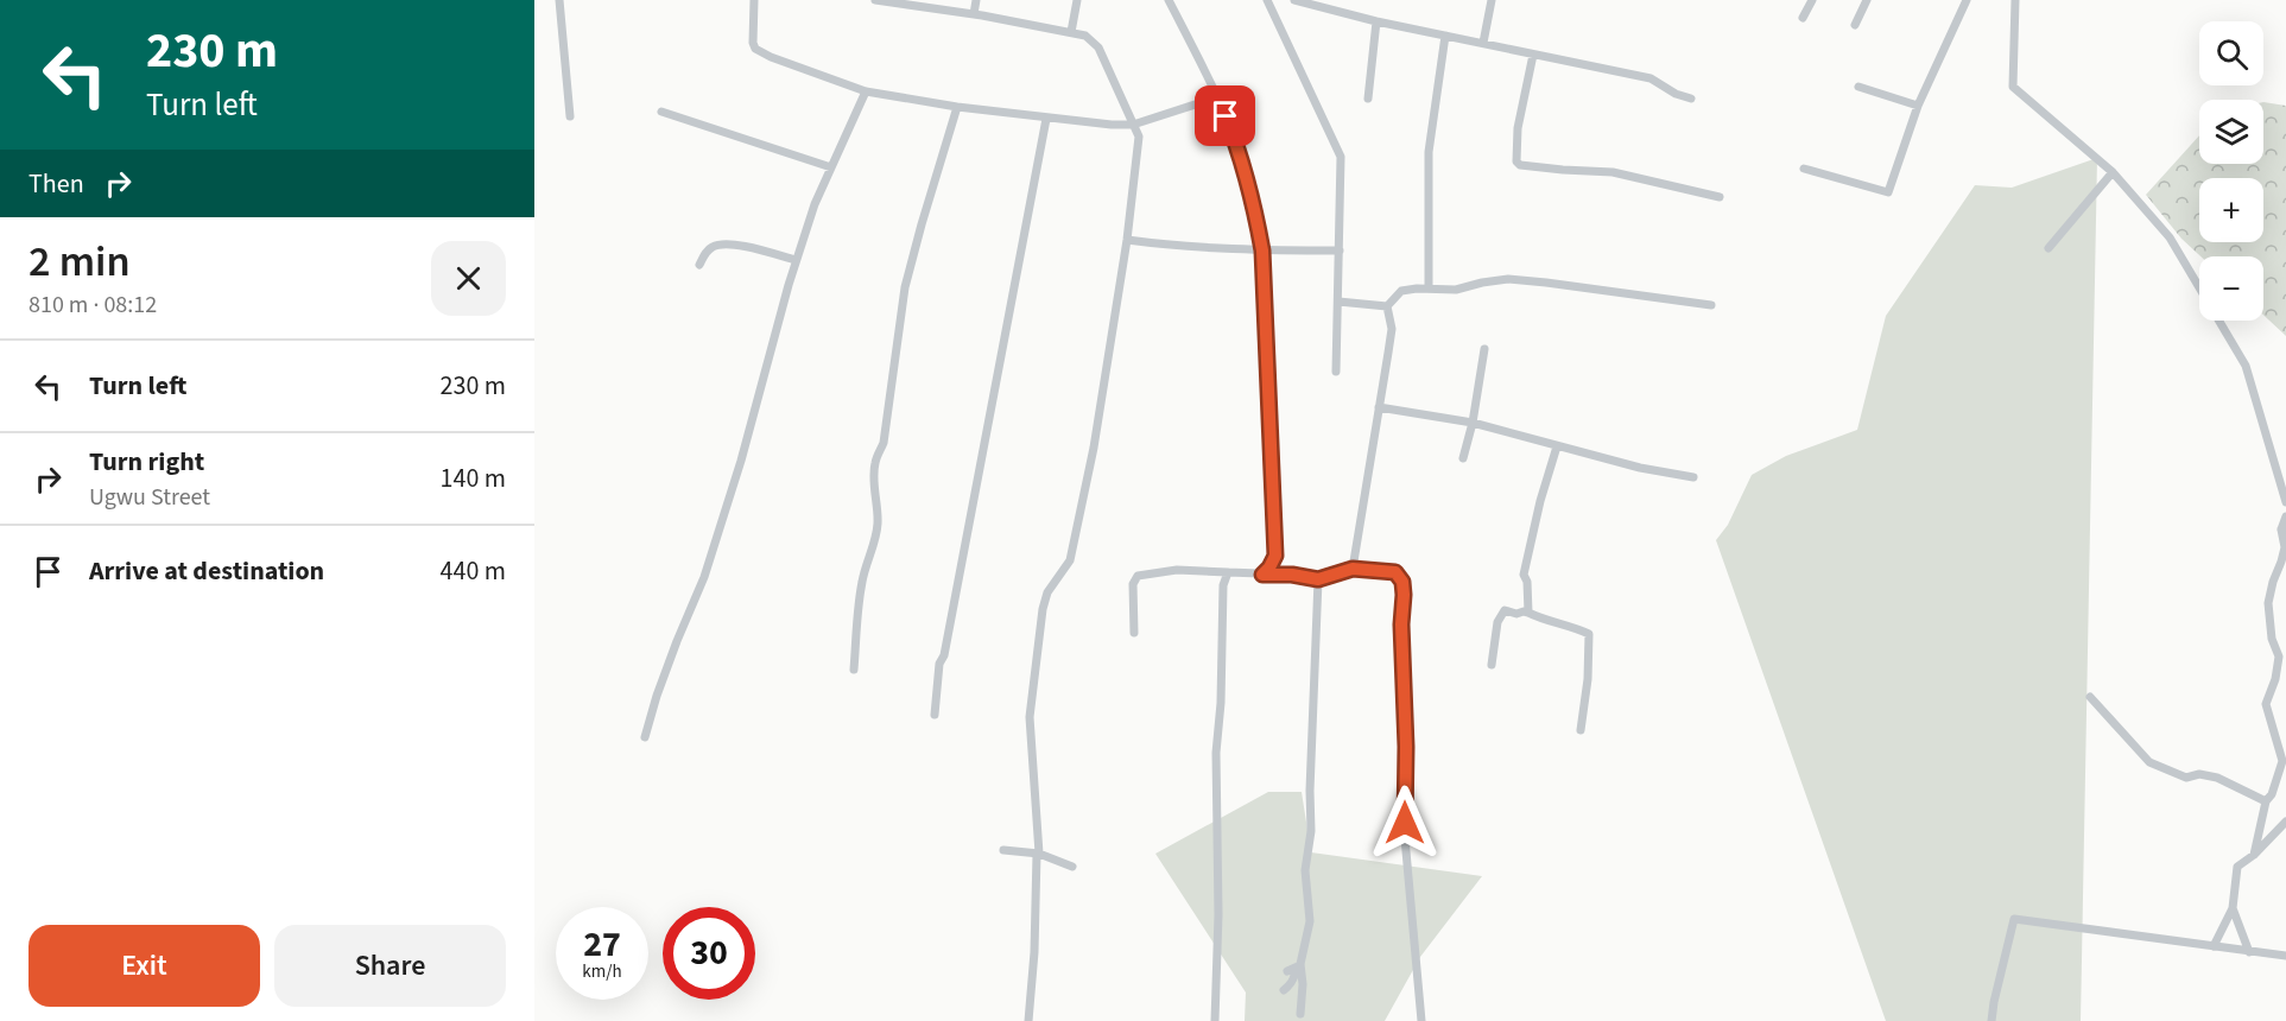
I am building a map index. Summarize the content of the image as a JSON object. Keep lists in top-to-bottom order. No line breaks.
{"page":{"turn":["230 m","Turn left"],"map_buttons":["+","−"],"then":"Then","heading":["2 min","810 m · 08:12"],"list":[{"name":"Turn left","value":"230 m"},{"name":"Turn right","note":"Ugwu Street","value":"140 m"},{"name":"Arrive at destination","value":"440 m"}],"speed":"27 km/h","limit":"30","buttons":["Exit","Share"]}}
